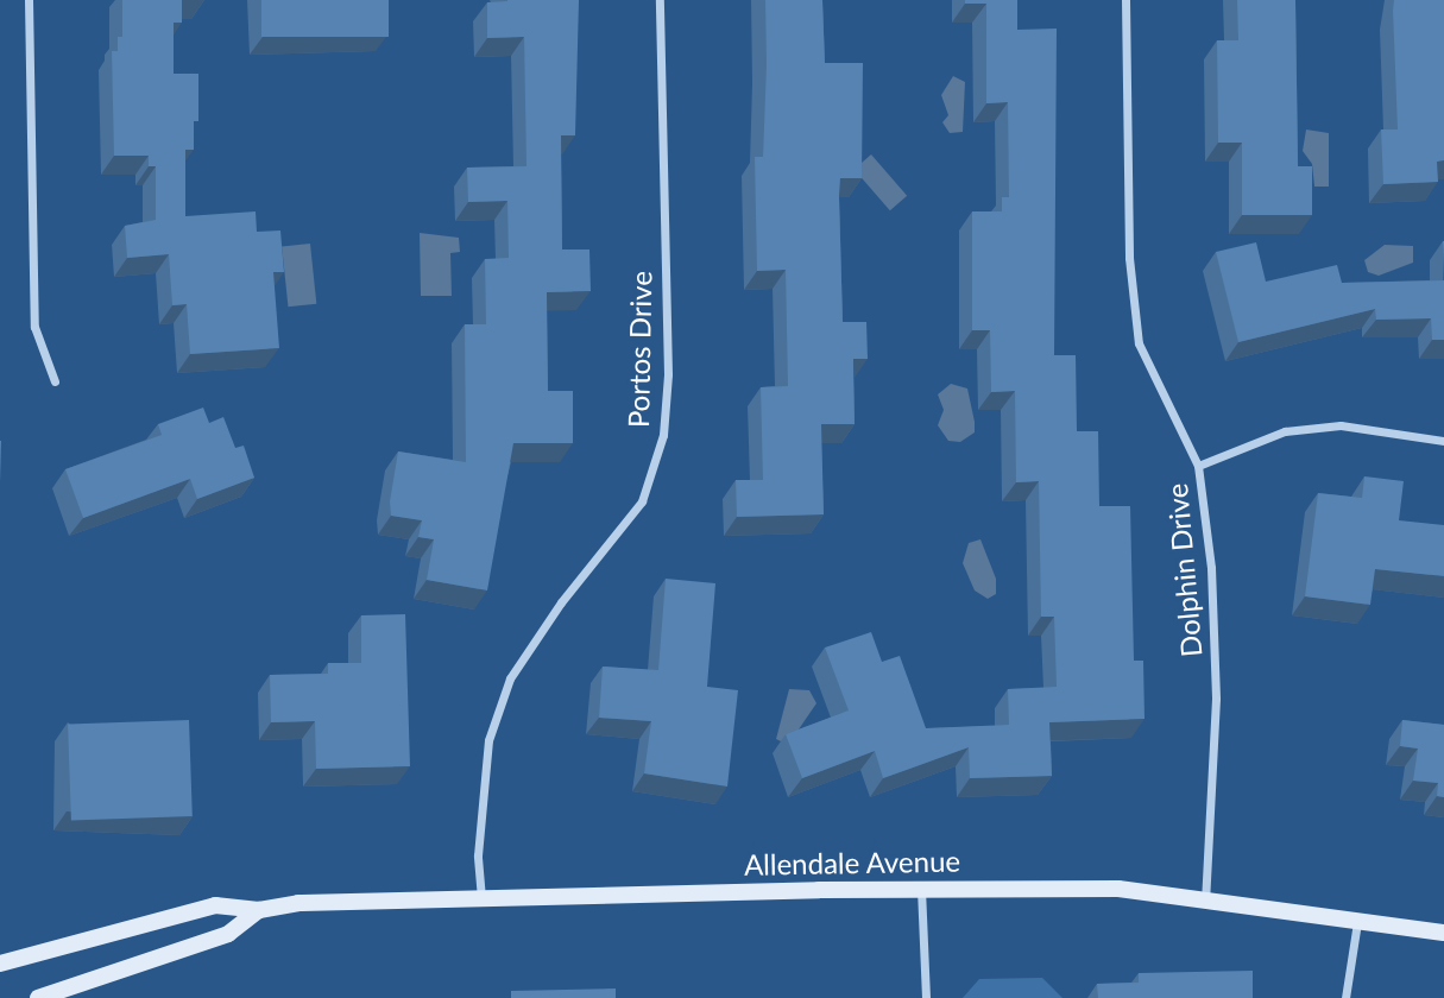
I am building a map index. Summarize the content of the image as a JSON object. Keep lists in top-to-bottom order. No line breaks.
{"streets":{"street":["Portos Drive","Dolphin Drive","Allendale Avenue"]},"crossings":[["Portos Drive","Allendale Avenue"],["Dolphin Drive","Allendale Avenue"]]}
